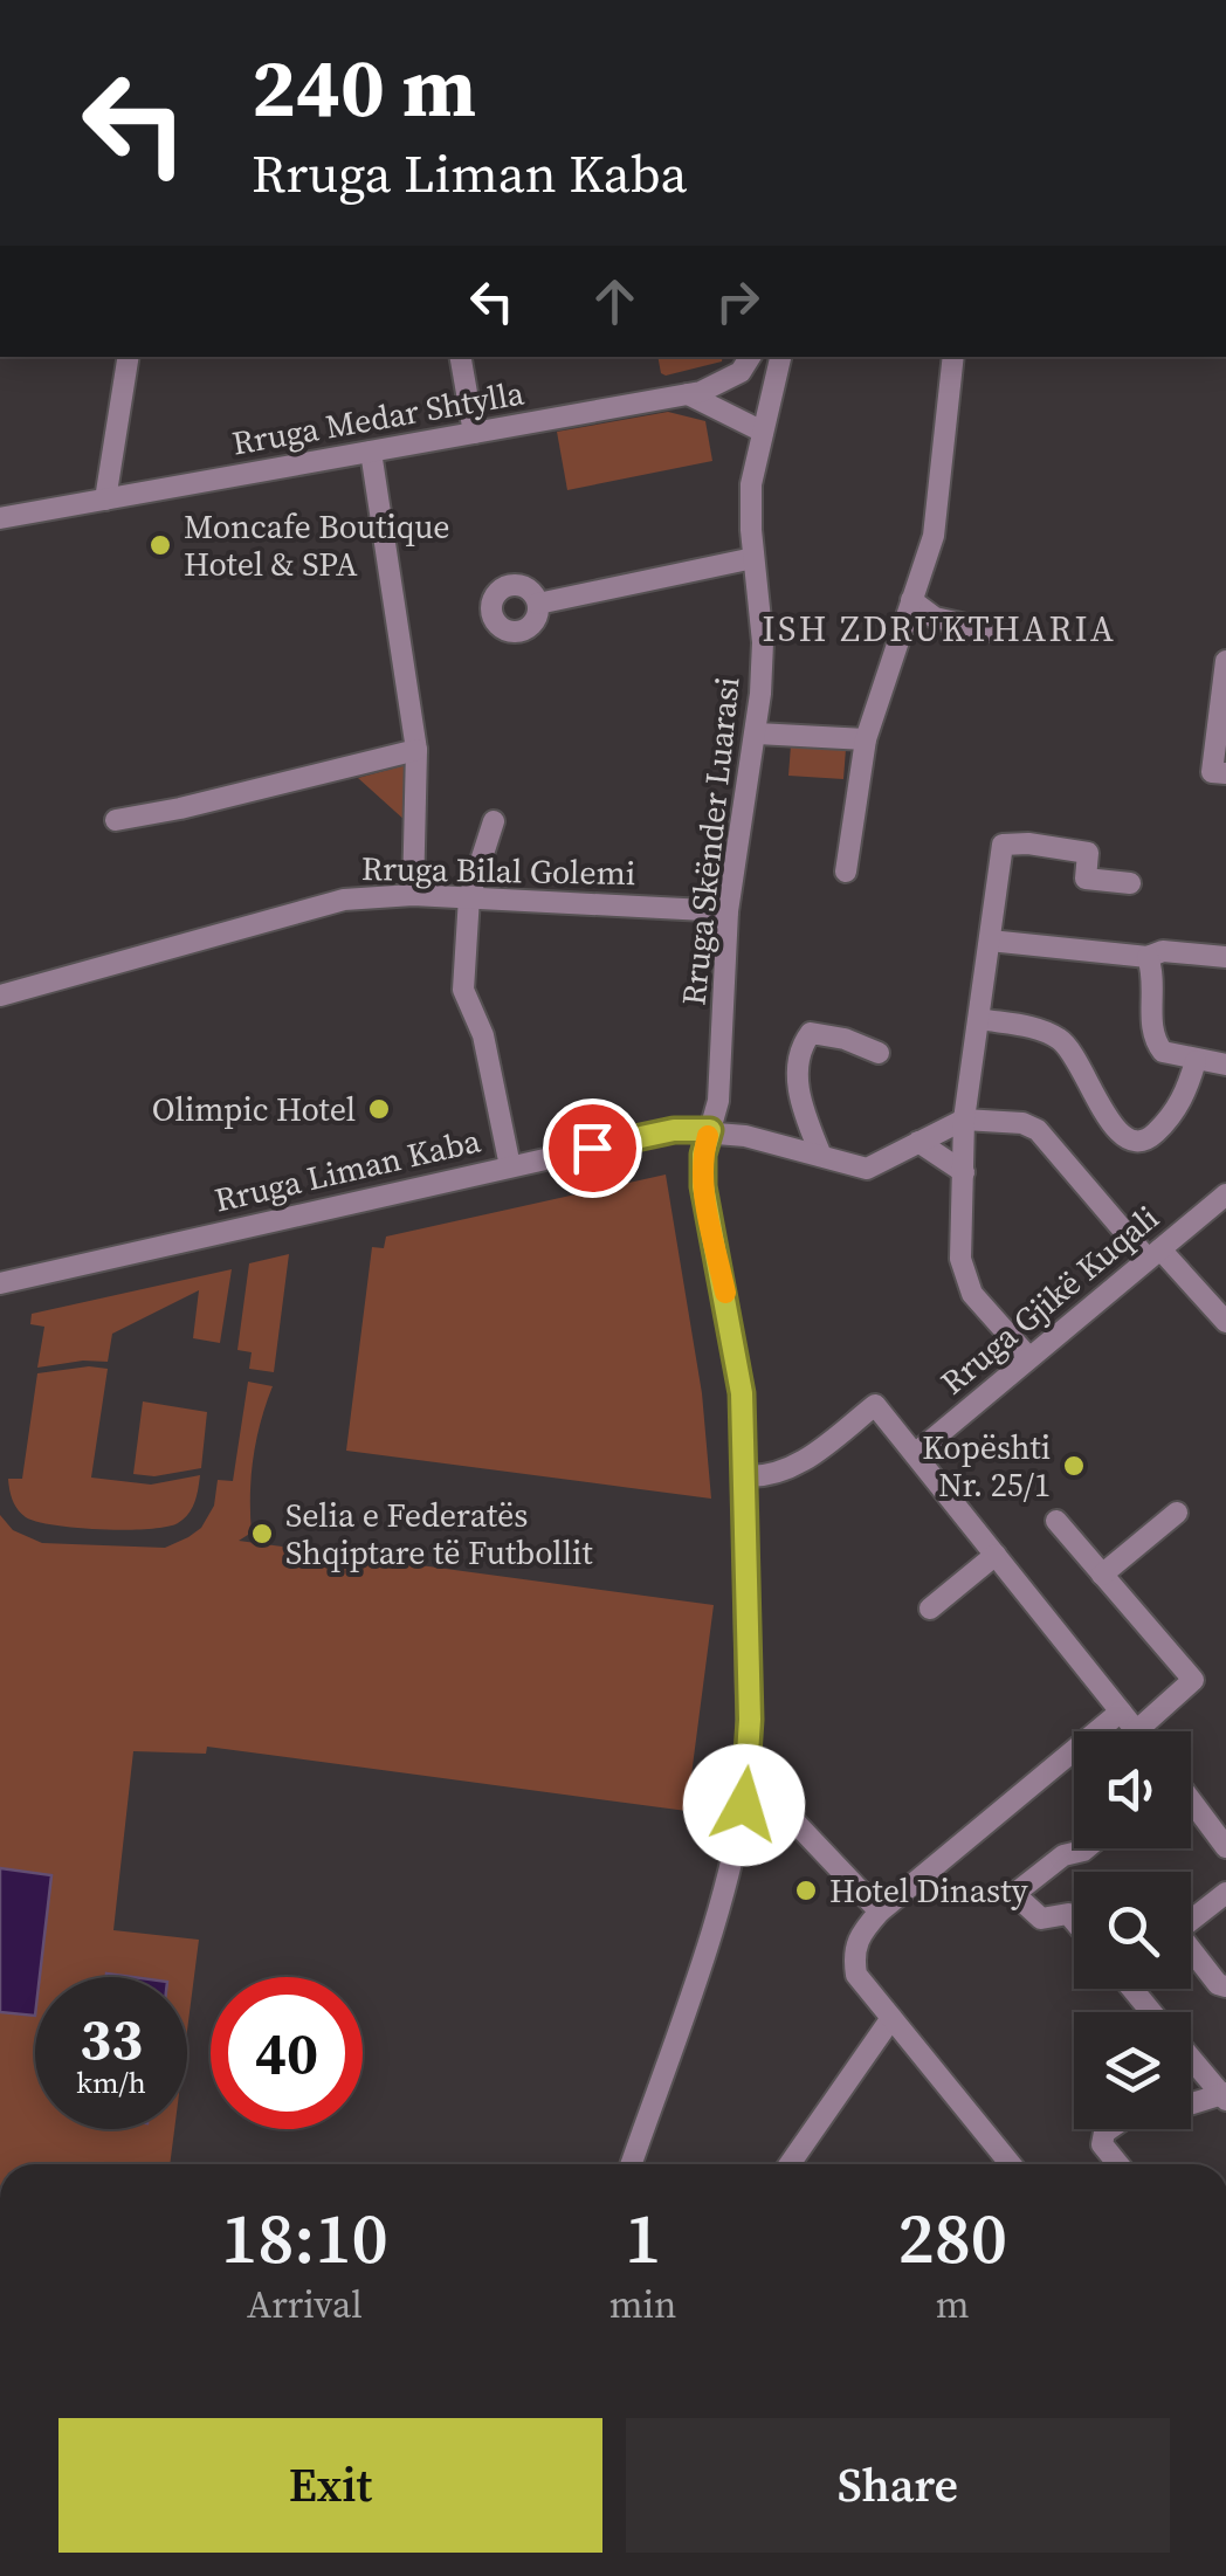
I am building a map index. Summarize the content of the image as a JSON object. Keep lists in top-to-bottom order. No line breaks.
{"streets":{"street":["Rruga Medar Shtylla","Rruga Skënder Luarasi","Rruga Bilal Golemi","Rruga Liman Kaba","Rruga Gjikë Kuqali"]},"crossings":[["Rruga Skënder Luarasi","Rruga Bilal Golemi"],["Rruga Skënder Luarasi","Rruga Liman Kaba"]],"districts":["ISH ZDRUKTHARIA"],"places":["Moncafe Boutique Hotel & SPA","Olimpic Hotel","Kopështi Nr. 25/1","Selia e Federatës Shqiptare të Futbollit","Hotel Dinasty"],"page":{"turn":["240 m","Rruga Liman Kaba"],"speed":"33 km/h","limit":"40","eta":["18:10","Arrival","1","min","280","m"],"buttons":["Exit","Share"]}}
